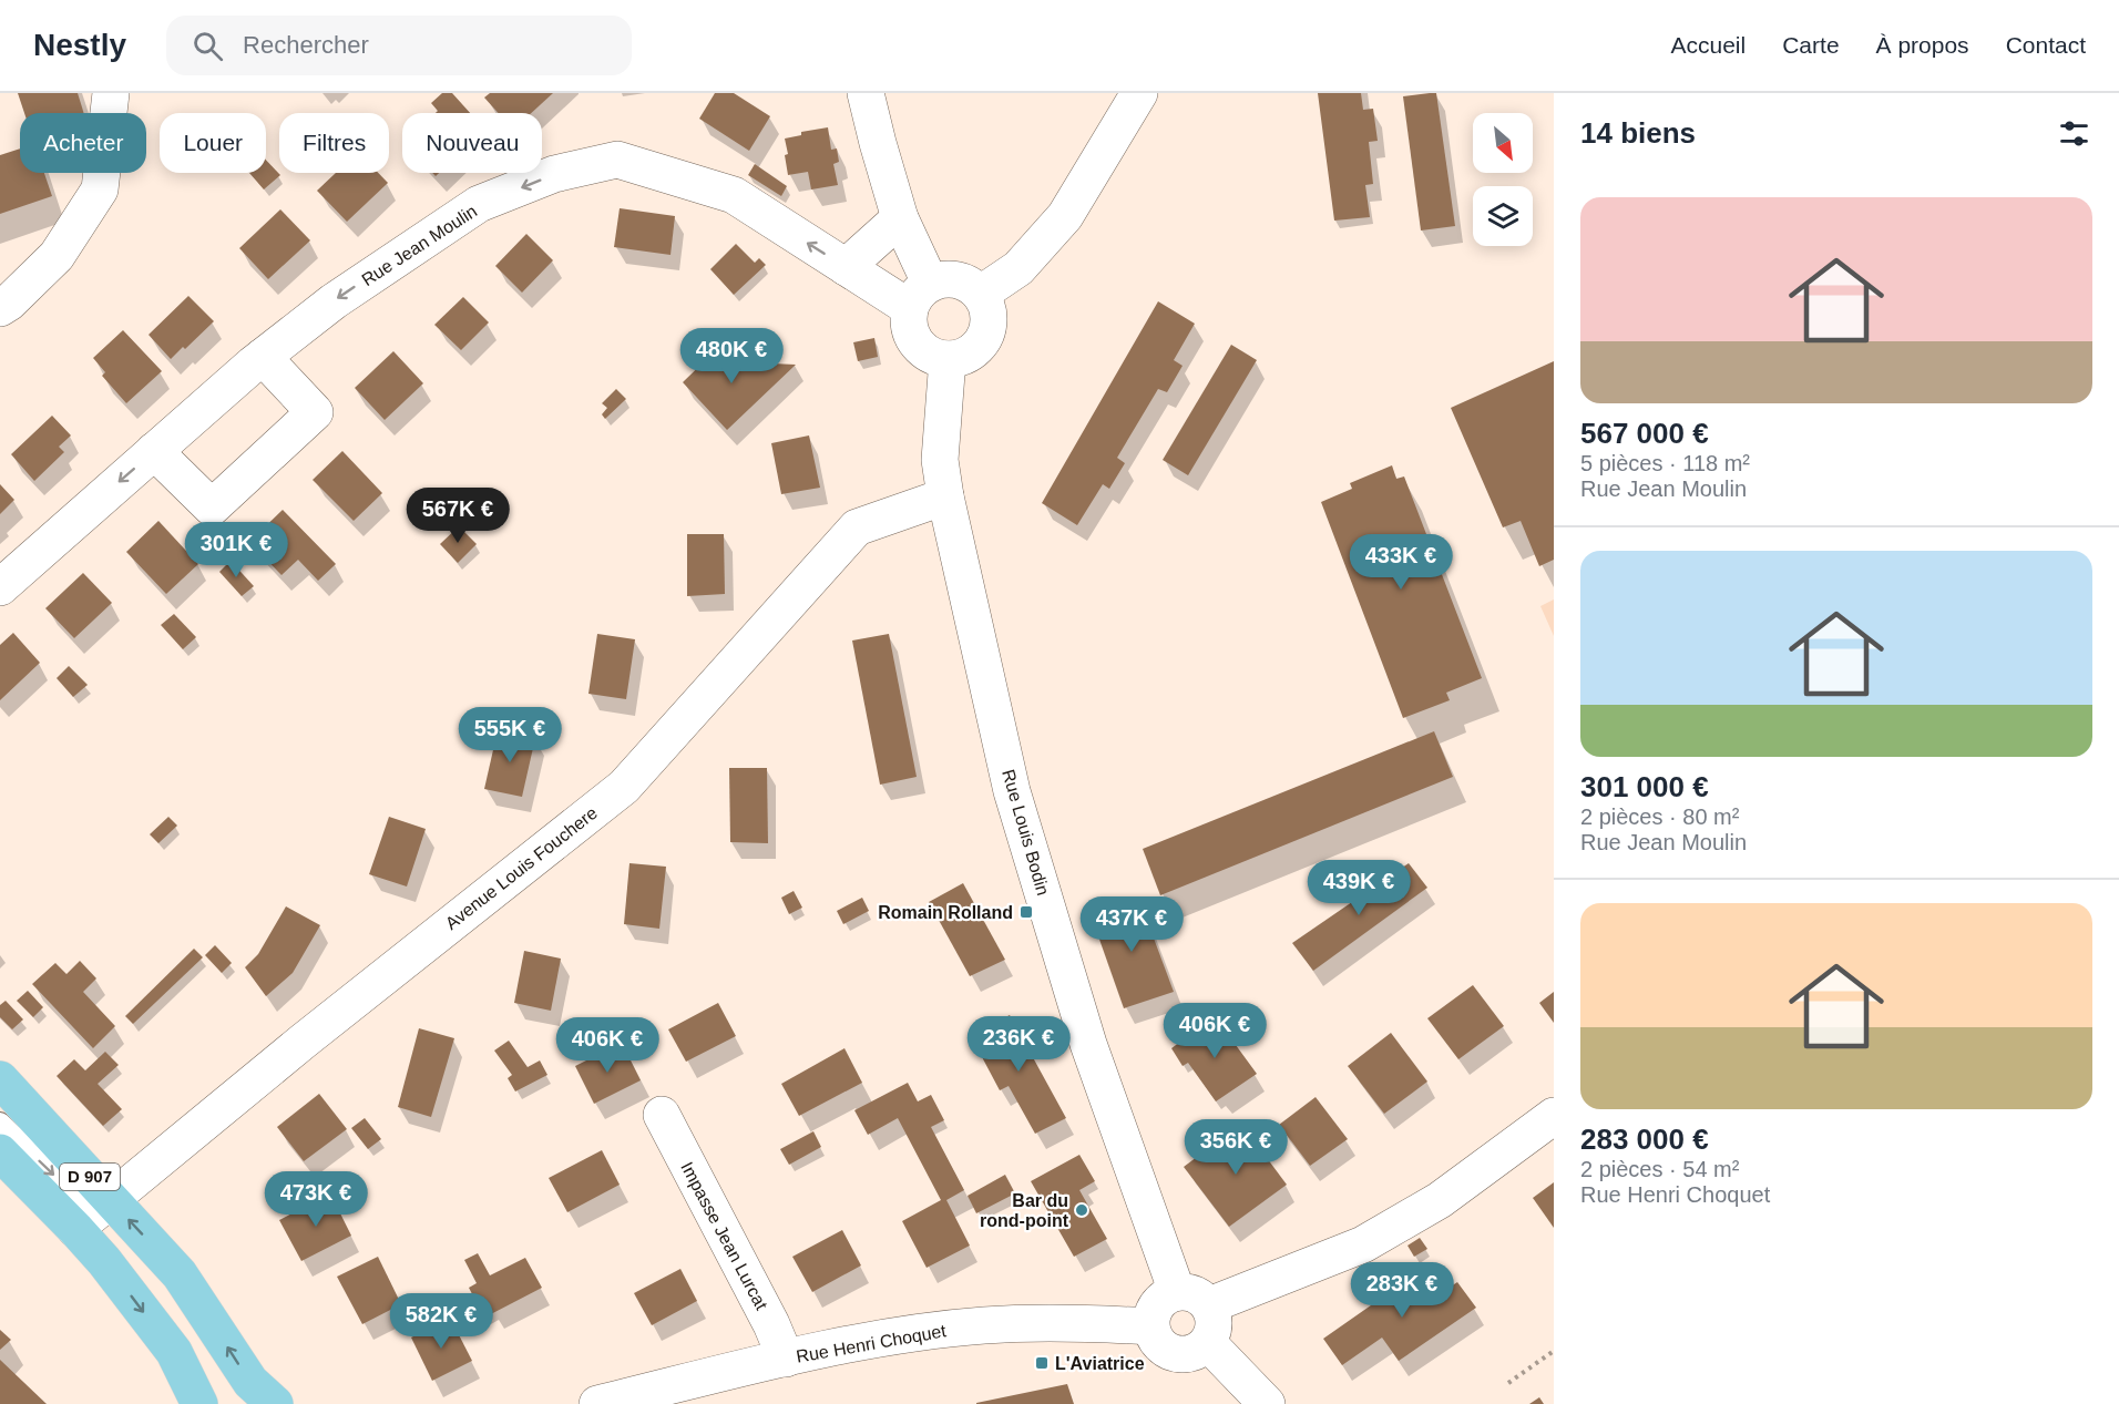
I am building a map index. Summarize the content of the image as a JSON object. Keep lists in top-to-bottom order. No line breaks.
{"streets":{"main road":["D 907"],"street":["Rue Jean Moulin","Rue Louis Bodin","Avenue Louis Fouchere","Impasse Jean Lurcat","Rue Henri Choquet"]},"crossings":[["Rue Jean Moulin","Rue Louis Bodin"],["Rue Louis Bodin","Avenue Louis Fouchere"],["Rue Louis Bodin","Rue Henri Choquet"],["Avenue Louis Fouchere","D 907"],["Impasse Jean Lurcat","Rue Henri Choquet"]],"one_way":["Rue Jean Moulin"],"places":{"transit":["Romain Rolland","L'Aviatrice"],"other":["Bar du rond-point"]},"north":"bottom right","page":{"header":"Nestly","search":"Rechercher","nav":["Accueil","Carte","À propos","Contact"],"heading":"14 biens","chip":["Acheter","Louer","Filtres","Nouveau"],"list":[{"name":"567 000 €","note":"5 pièces · 118 m² · Rue Jean Moulin"},{"name":"301 000 €","note":"2 pièces · 80 m² · Rue Jean Moulin"},{"name":"283 000 €","note":"2 pièces · 54 m² · Rue Henri Choquet"}],"price":["480K €","567K €","301K €","433K €","555K €","439K €","437K €","406K €","236K €","406K €","356K €","473K €","283K €","582K €"]}}
